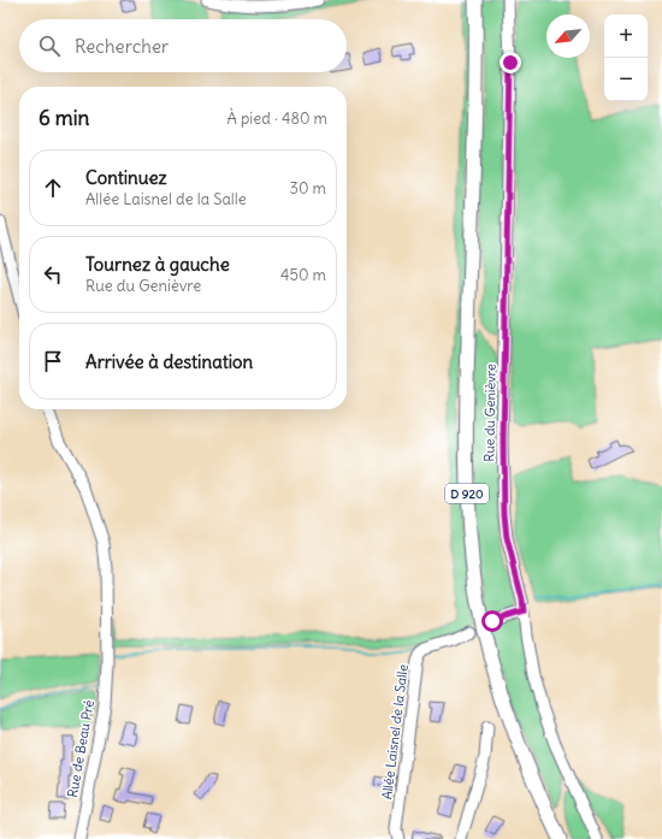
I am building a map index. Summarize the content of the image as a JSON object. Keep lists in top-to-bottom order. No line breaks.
{"streets":{"main road":["D 920"],"street":["Rue du Genièvre","Allée Laisnel de la Salle","Rue de Beau Pré"]},"north":"bottom left","page":{"map_buttons":["+","−"],"search":"Rechercher","heading":["6 min","À pied · 480 m"],"list":[["Continuez","Allée Laisnel de la Salle","30 m"],["Tournez à gauche","Rue du Genièvre","450 m"],"Arrivée à destination"]}}
